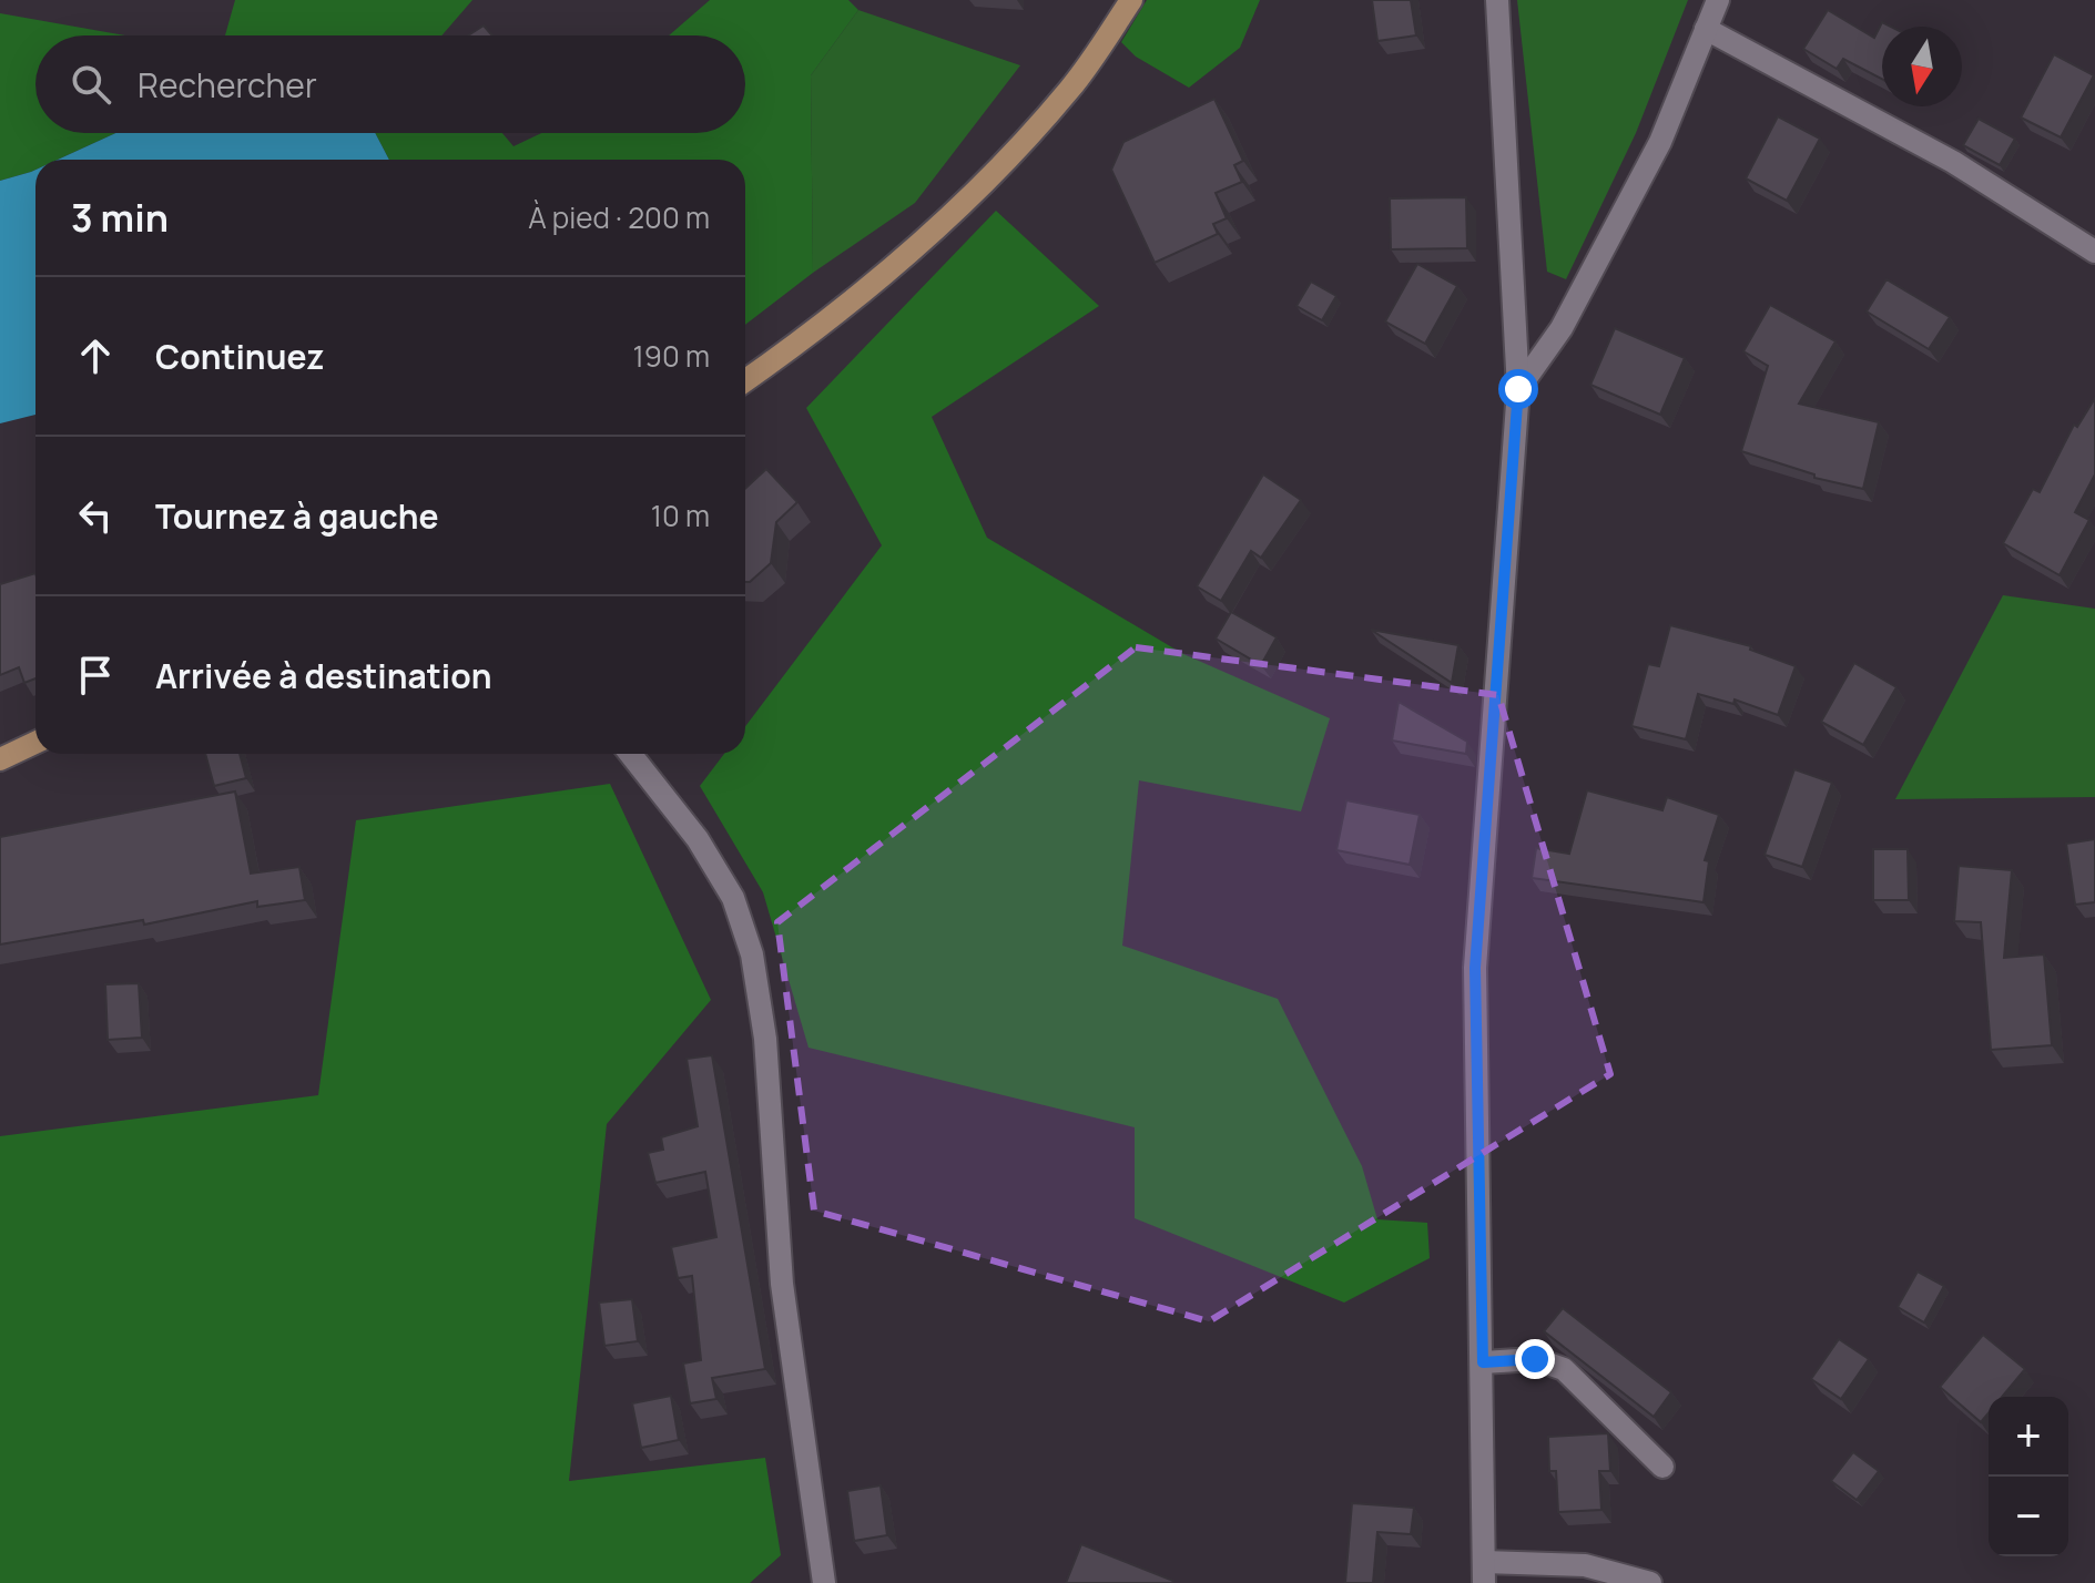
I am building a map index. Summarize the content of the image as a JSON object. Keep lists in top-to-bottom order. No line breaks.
{"north":"bottom","page":{"search":"Rechercher","heading":["3 min","À pied · 200 m"],"list":[["Continuez","190 m"],["Tournez à gauche","10 m"],"Arrivée à destination"],"map_buttons":["+","−"]}}
